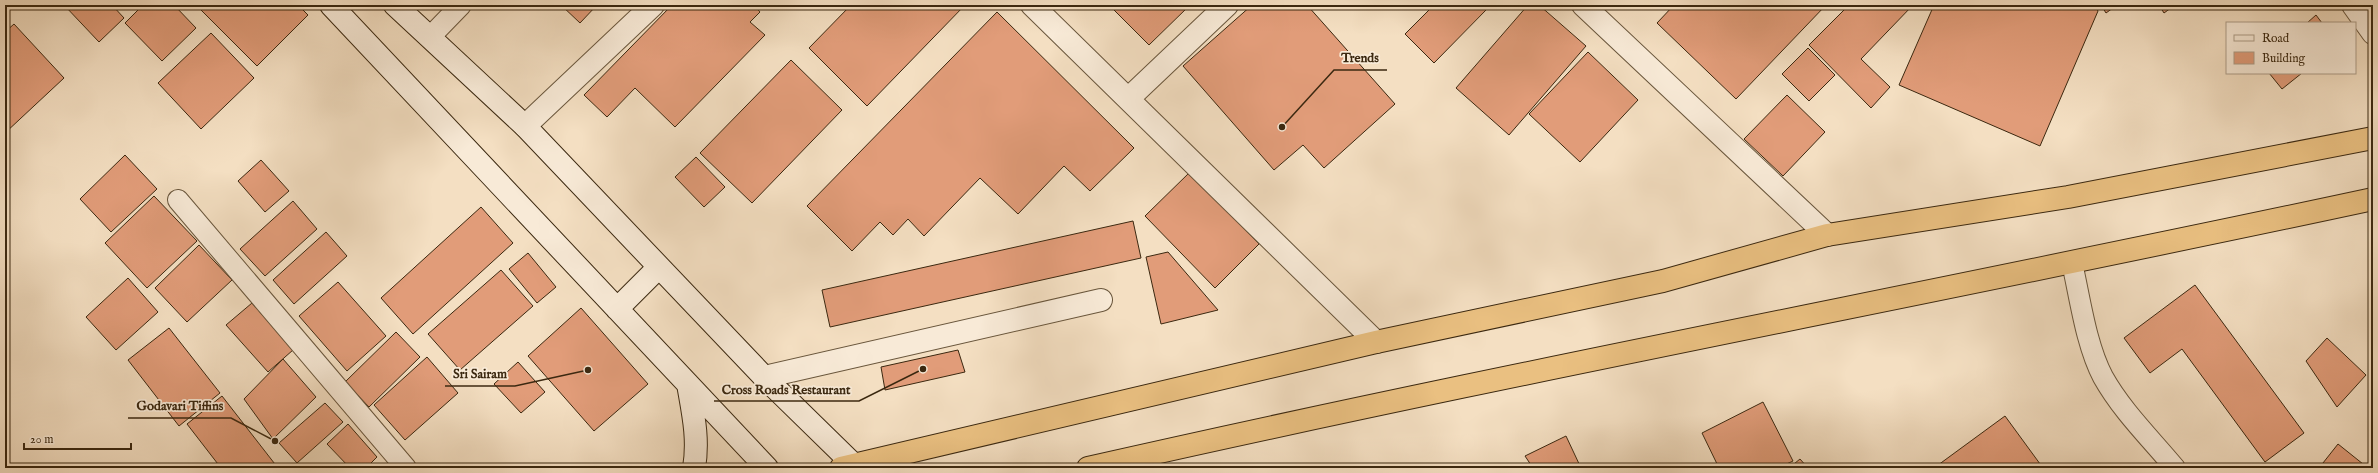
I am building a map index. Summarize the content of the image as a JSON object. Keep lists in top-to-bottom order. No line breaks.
{"places":["Trends","Cross Roads Restaurant","Sri Sairam","Godavari Tiffins"],"legend":["Road","Building"],"scale_bar":"20 m"}
